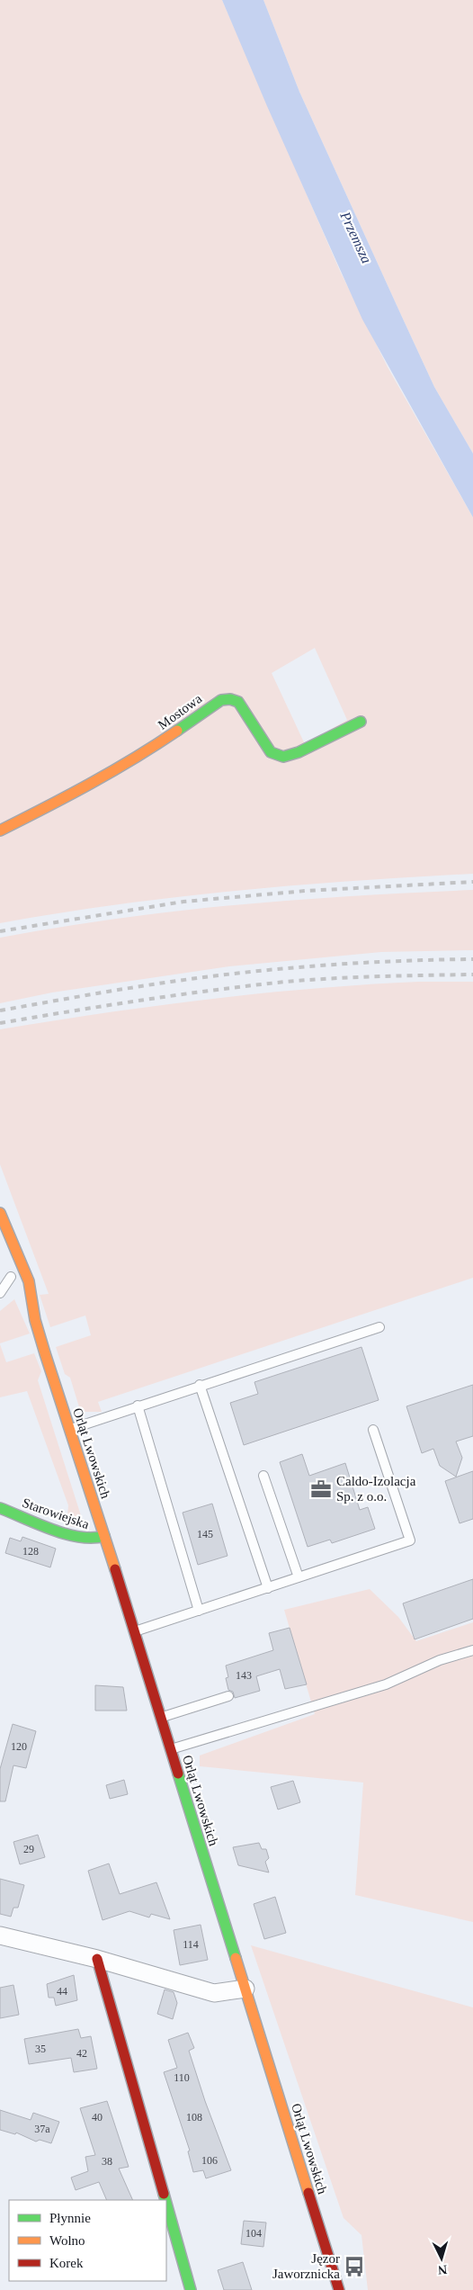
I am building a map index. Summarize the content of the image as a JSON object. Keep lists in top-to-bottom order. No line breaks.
{"streets":{"main road":["Mostowa","Orląt Lwowskich","Starowiejska"]},"crossings":[["Orląt Lwowskich","Starowiejska"]],"water":["Przemsza"],"places":{"office":["Caldo-Izolacja Sp. z o.o."],"bus stop":["Jęzor Jaworznicka"]},"house_numbers":["145","128","143","120","29","114","44","35","42","110","40","108","37a","106","38","104"],"legend":["Płynnie","Wolno","Korek"],"north":"bottom"}
